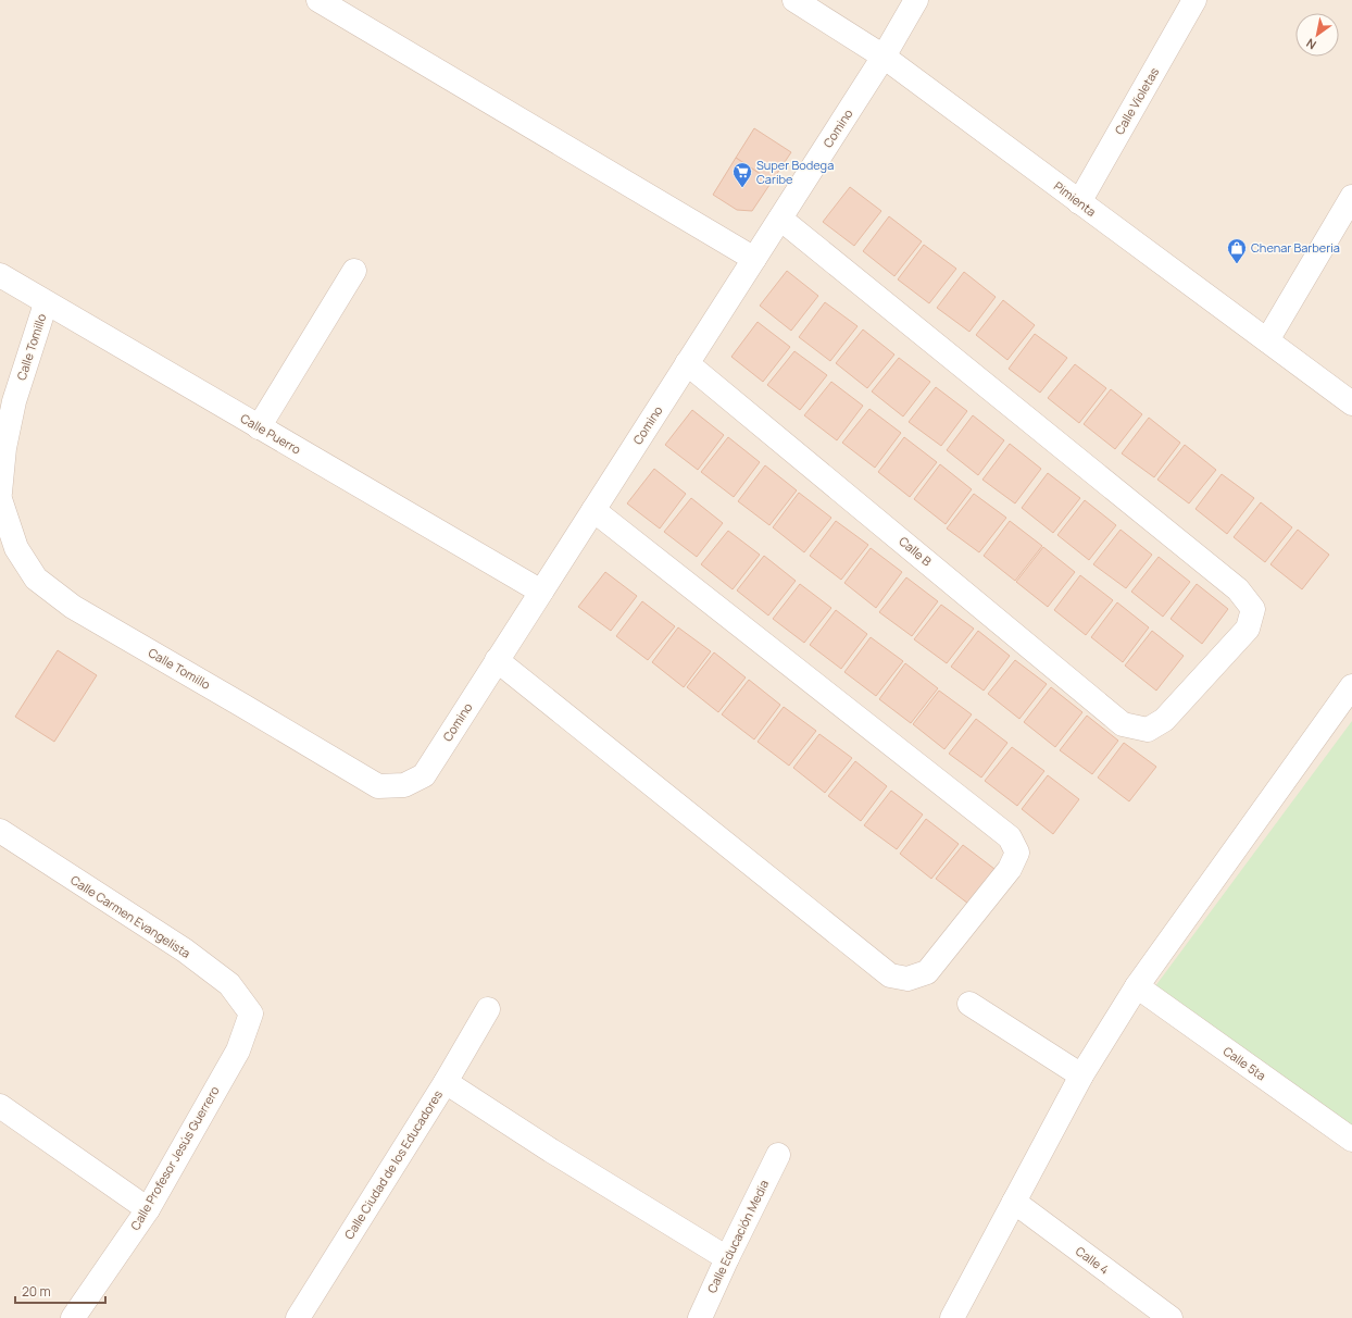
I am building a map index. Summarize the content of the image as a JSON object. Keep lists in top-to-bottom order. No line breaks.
{"streets":{"street":["Calle Violetas","Comino","Pimienta","Calle Tomillo","Calle Puerro","Calle B","Calle Carmen Evangelista","Calle 5ta","Calle Profesor Jesús Guerrero","Calle Ciudad de los Educadores","Calle Educación Media","Calle 4"]},"crossings":[["Calle Violetas","Pimienta"],["Comino","Pimienta"],["Comino","Calle Tomillo"],["Comino","Calle Puerro"],["Comino","Calle B"],["Calle Tomillo","Calle Puerro"],["Calle Carmen Evangelista","Calle Profesor Jesús Guerrero"]],"places":{"supermarket":["Super Bodega Caribe"],"shop":["Chenar Barberia"]},"scale_bar":"20 m","north":"bottom left"}
